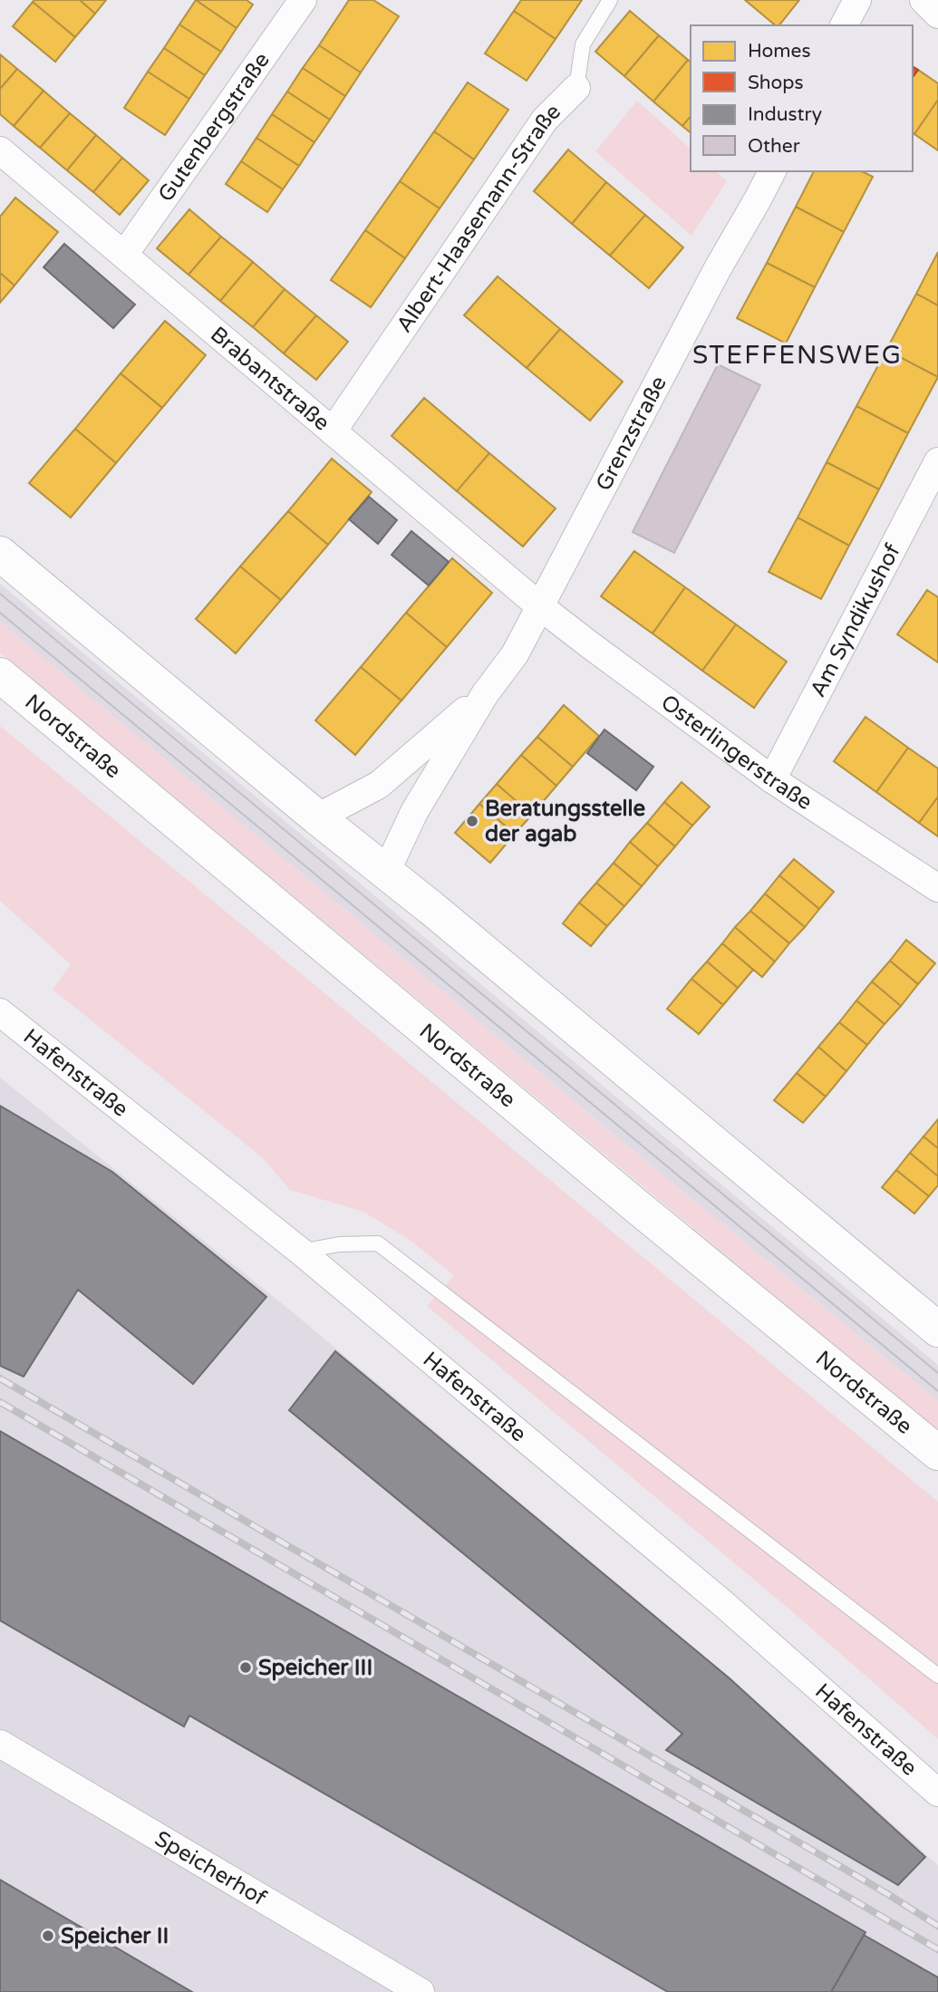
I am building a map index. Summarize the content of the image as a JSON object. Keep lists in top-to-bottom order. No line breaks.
{"streets":{"main road":["Nordstraße"],"street":["Gutenbergstraße","Albert-Haasemann-Straße","Brabantstraße","Grenzstraße","Am Syndikushof","Osterlingerstraße","Hafenstraße","Speicherhof"]},"crossings":[["Gutenbergstraße","Brabantstraße"],["Albert-Haasemann-Straße","Brabantstraße"],["Brabantstraße","Grenzstraße"],["Brabantstraße","Osterlingerstraße"],["Grenzstraße","Osterlingerstraße"],["Am Syndikushof","Osterlingerstraße"]],"districts":["STEFFENSWEG"],"places":["Beratungsstelle der agab","Speicher III","Speicher II"],"legend":["Homes","Shops","Industry","Other"]}
